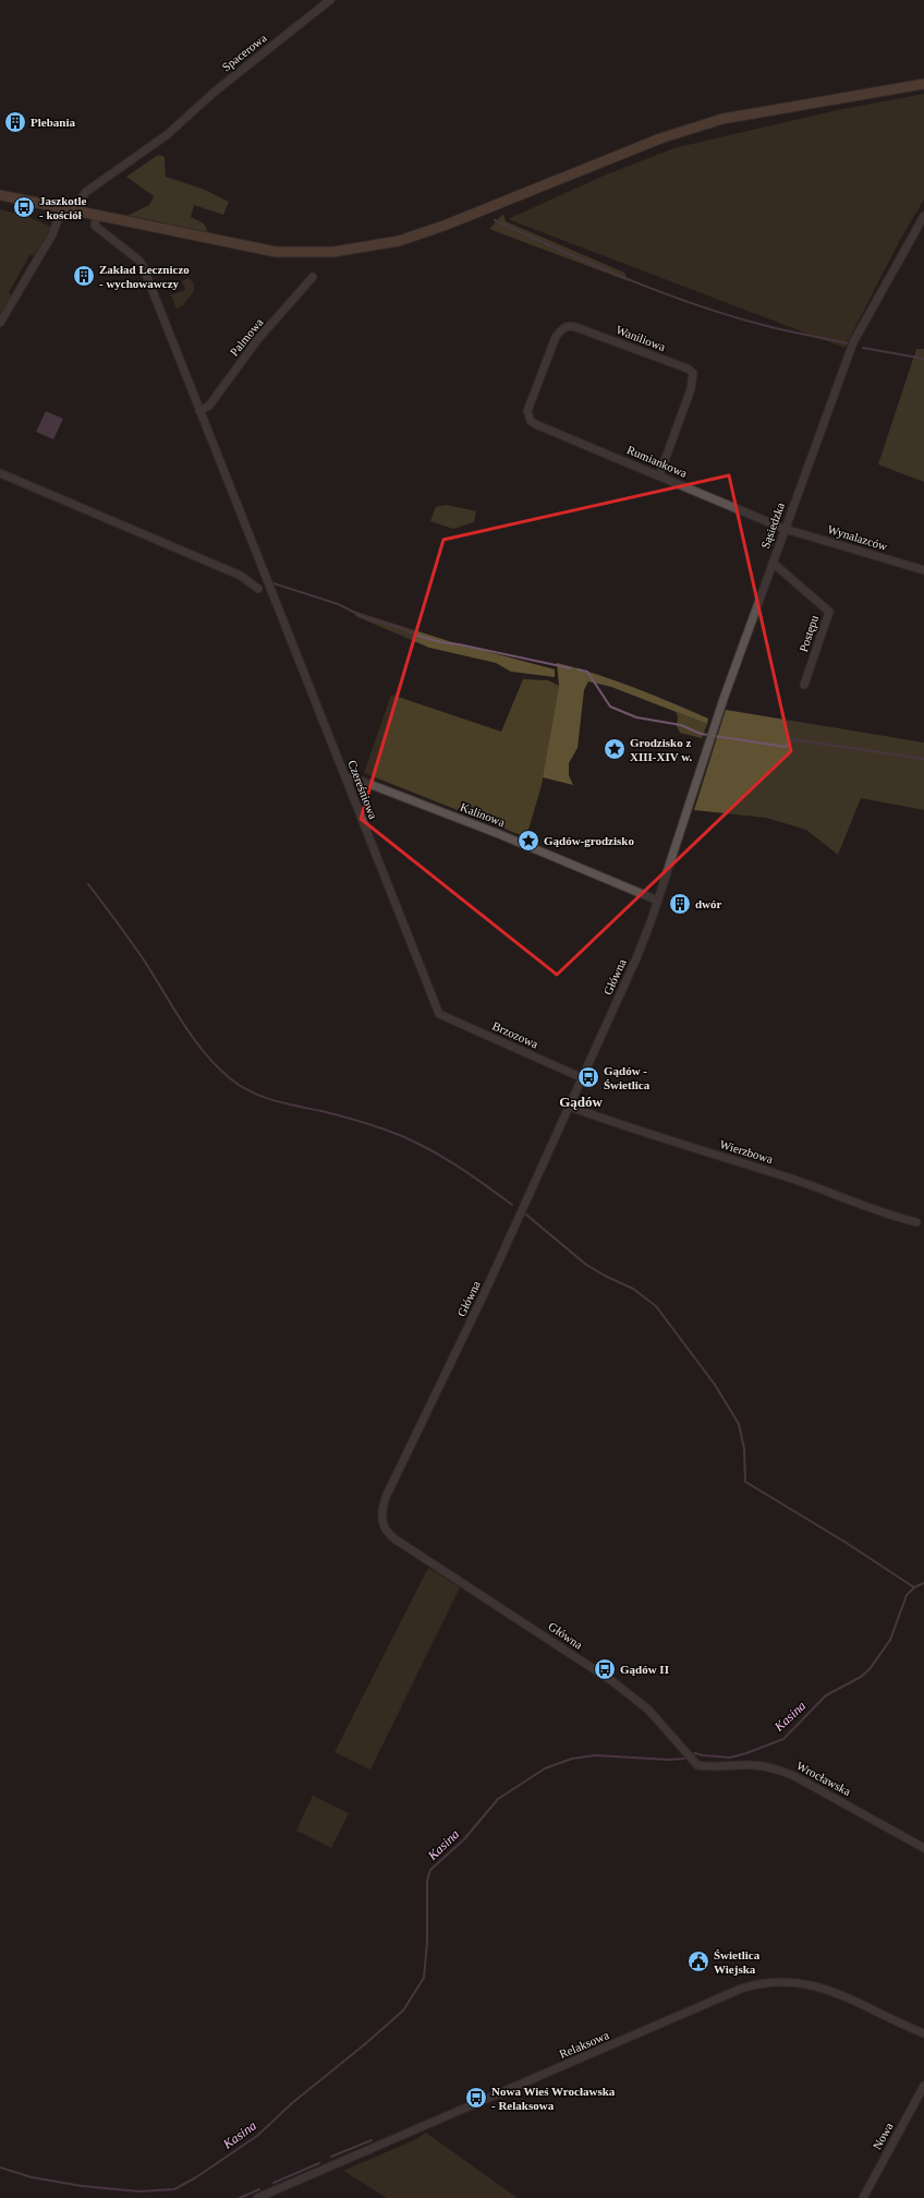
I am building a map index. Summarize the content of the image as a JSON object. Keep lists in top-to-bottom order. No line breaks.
{"streets":{"street":["Spacerowa","Palmowa","Waniliowa","Rumiankowa","Sąsiedzka","Wynalazców","Postępu","Czereśniowa","Kalinowa","Główna","Brzozowa","Wierzbowa","Wrocławska","Relaksowa","Nowa"]},"crossings":[["Palmowa","Czereśniowa"],["Waniliowa","Rumiankowa"],["Rumiankowa","Sąsiedzka"],["Rumiankowa","Wynalazców"],["Sąsiedzka","Wynalazców"],["Sąsiedzka","Postępu"],["Sąsiedzka","Główna"],["Czereśniowa","Kalinowa"],["Czereśniowa","Brzozowa"],["Kalinowa","Główna"],["Główna","Brzozowa"],["Główna","Wierzbowa"],["Główna","Wrocławska"]],"districts":["Gądów"],"water":["Kasina"],"places":{"building":["Plebania","Zakład Leczniczo - wychowawczy","dwór"],"bus stop":["Jaszkotle - kościół","Gądów - Świetlica","Gądów II","Nowa Wieś Wrocławska - Relaksowa"],"place":["Grodzisko z XIII-XIV w.","Gądów-grodzisko"],"public building":["Świetlica Wiejska"]}}
